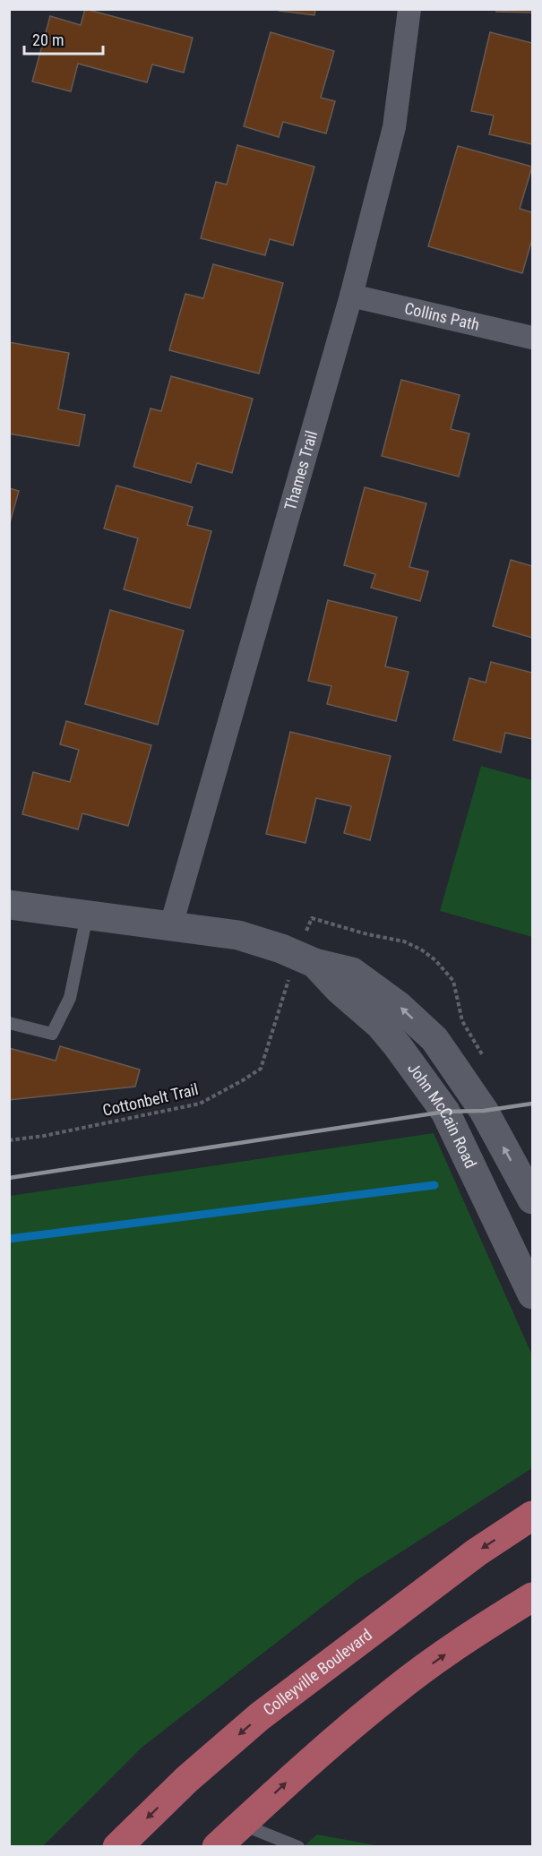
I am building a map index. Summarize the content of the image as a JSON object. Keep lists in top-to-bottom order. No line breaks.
{"streets":{"main road":["John McCain Road","Colleyville Boulevard"],"street":["Collins Path","Thames Trail"],"path":["Cottonbelt Trail"]},"crossings":[["Collins Path","Thames Trail"],["Thames Trail","John McCain Road"],["Cottonbelt Trail","John McCain Road"]],"scale_bar":"20 m"}
